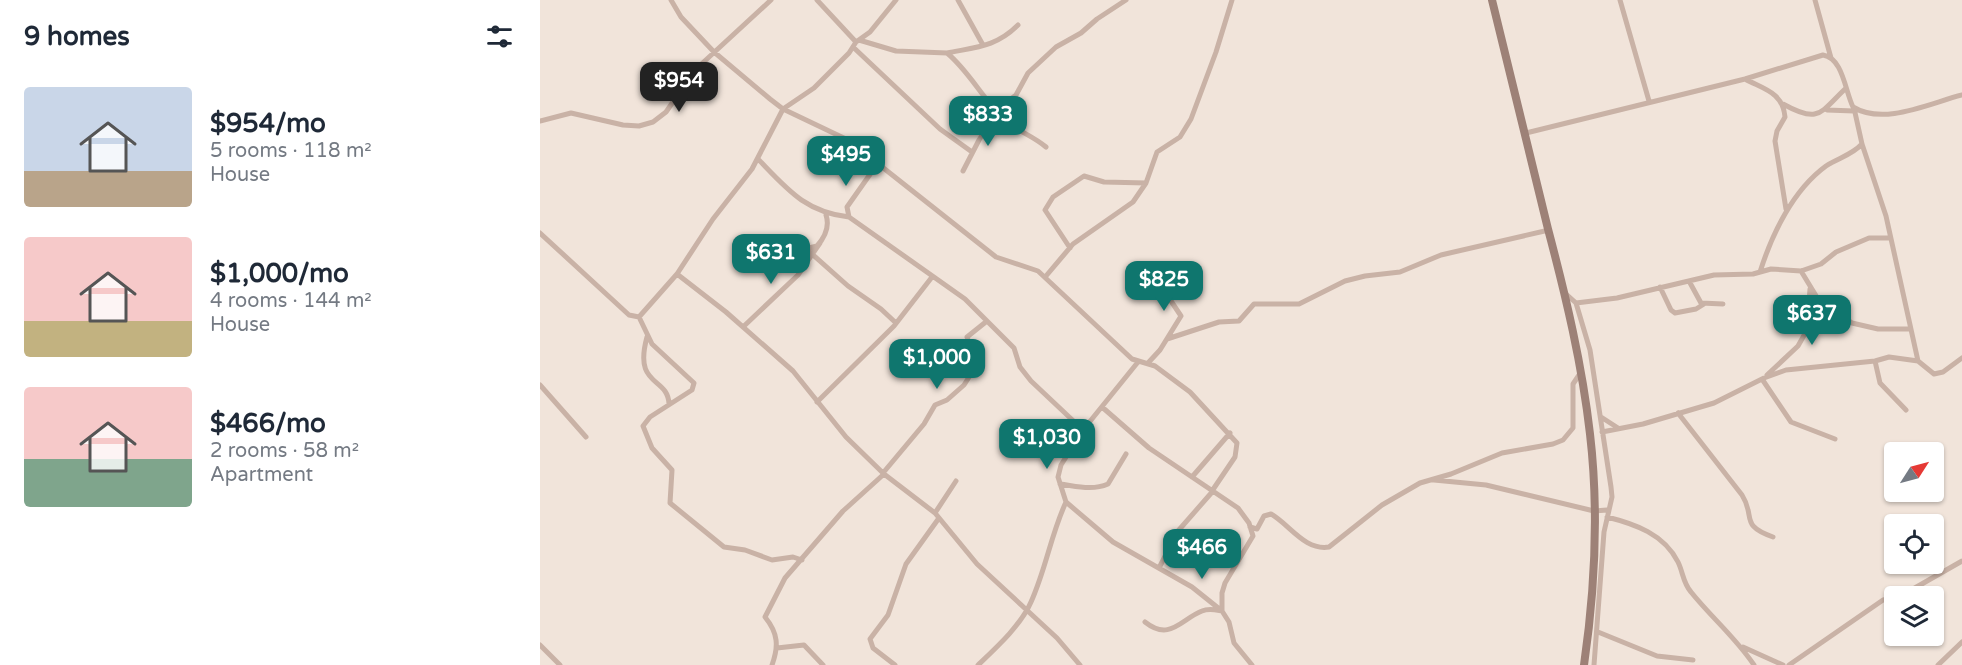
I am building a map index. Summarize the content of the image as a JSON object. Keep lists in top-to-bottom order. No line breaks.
{"north":"top right","page":{"heading":"9 homes","price":["$954","$833","$495","$631","$825","$637","$1,000","$1,030","$466"],"list":[{"name":"$954/mo","note":"5 rooms · 118 m² · House"},{"name":"$1,000/mo","note":"4 rooms · 144 m² · House"},{"name":"$466/mo","note":"2 rooms · 58 m² · Apartment"}]}}
